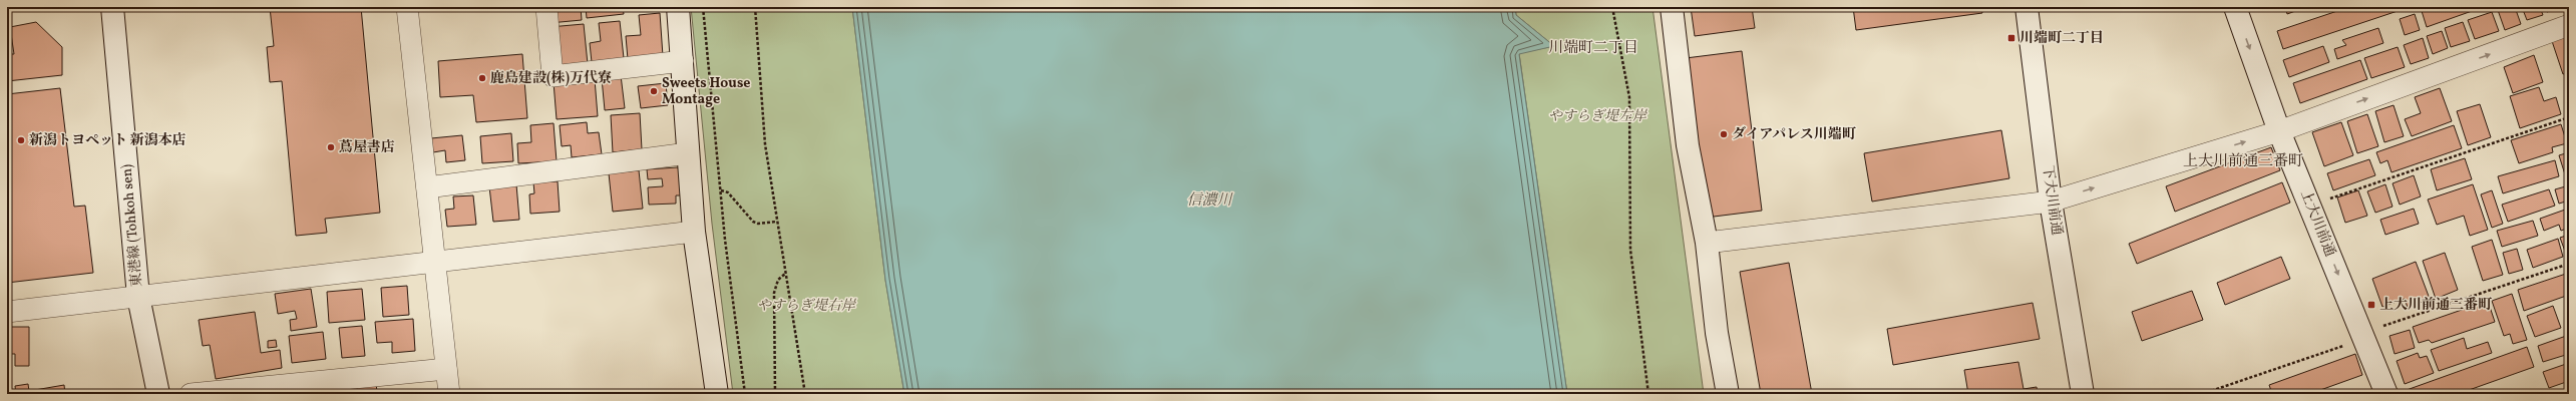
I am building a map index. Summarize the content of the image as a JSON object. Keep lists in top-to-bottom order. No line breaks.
{"streets":{"street":["下大川前通","上大川前通","東港線 (Tohkoh sen)"]},"one_way":["上大川前通"],"districts":["川端町二丁目","上大川前通三番町"],"water":["信濃川"],"parks":["やすらぎ堤左岸","やすらぎ堤右岸"],"places":{"transit":["川端町二丁目","上大川前通三番町"],"other":["鹿島建設(株)万代寮","Sweets House Montage","ダイアパレス川端町","新潟トヨペット 新潟本店","蔦屋書店"]}}
